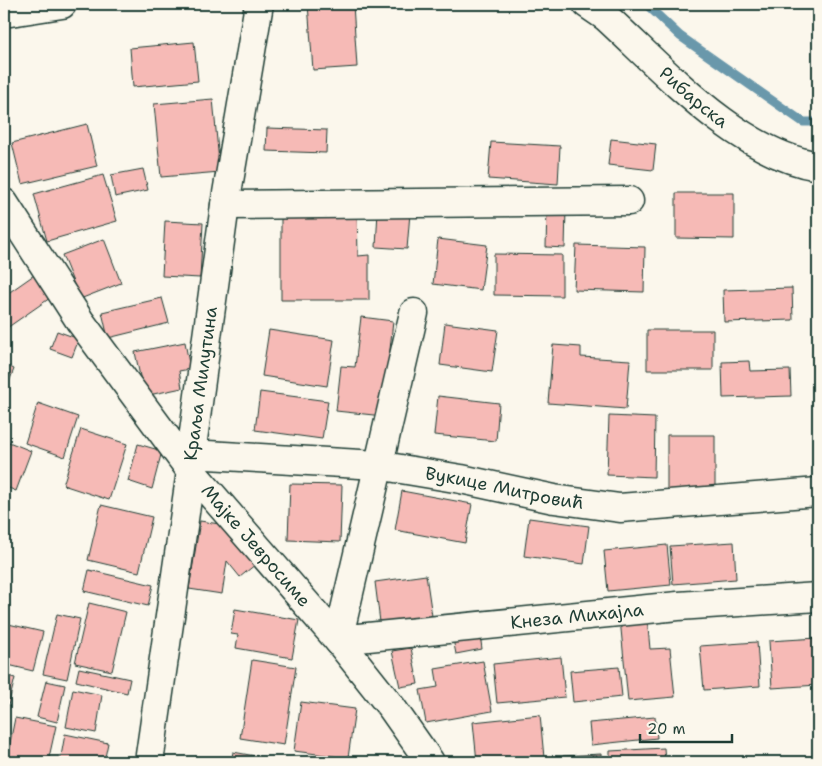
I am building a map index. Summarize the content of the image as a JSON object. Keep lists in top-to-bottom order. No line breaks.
{"streets":{"street":["Рибарска","Краља Милутина","Вукице Митровић","Мајке Јевросиме","Кнеза Михајла"]},"crossings":[["Краља Милутина","Вукице Митровић"],["Краља Милутина","Мајке Јевросиме"],["Вукице Митровић","Мајке Јевросиме"],["Мајке Јевросиме","Кнеза Михајла"]],"scale_bar":"20 m"}
